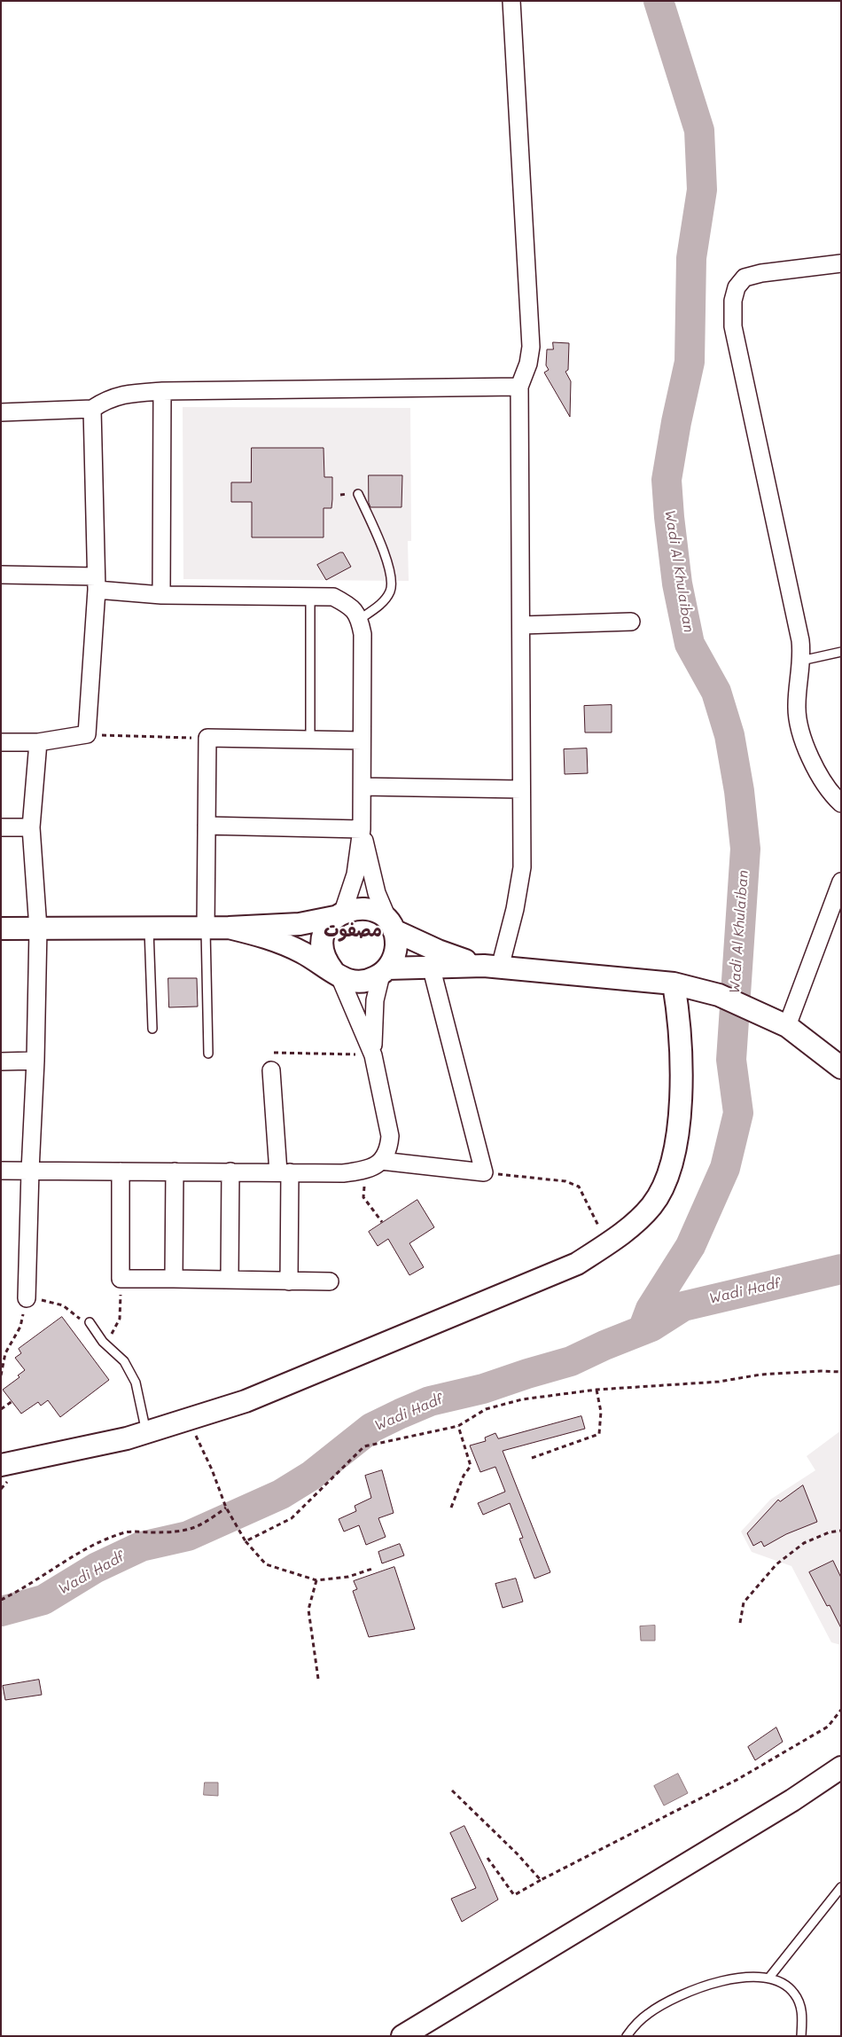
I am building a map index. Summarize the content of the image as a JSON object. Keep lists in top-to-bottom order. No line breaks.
{"districts":["مصفوت"],"water":["Wadi Al Khulaiban","Wadi Hadf"]}
